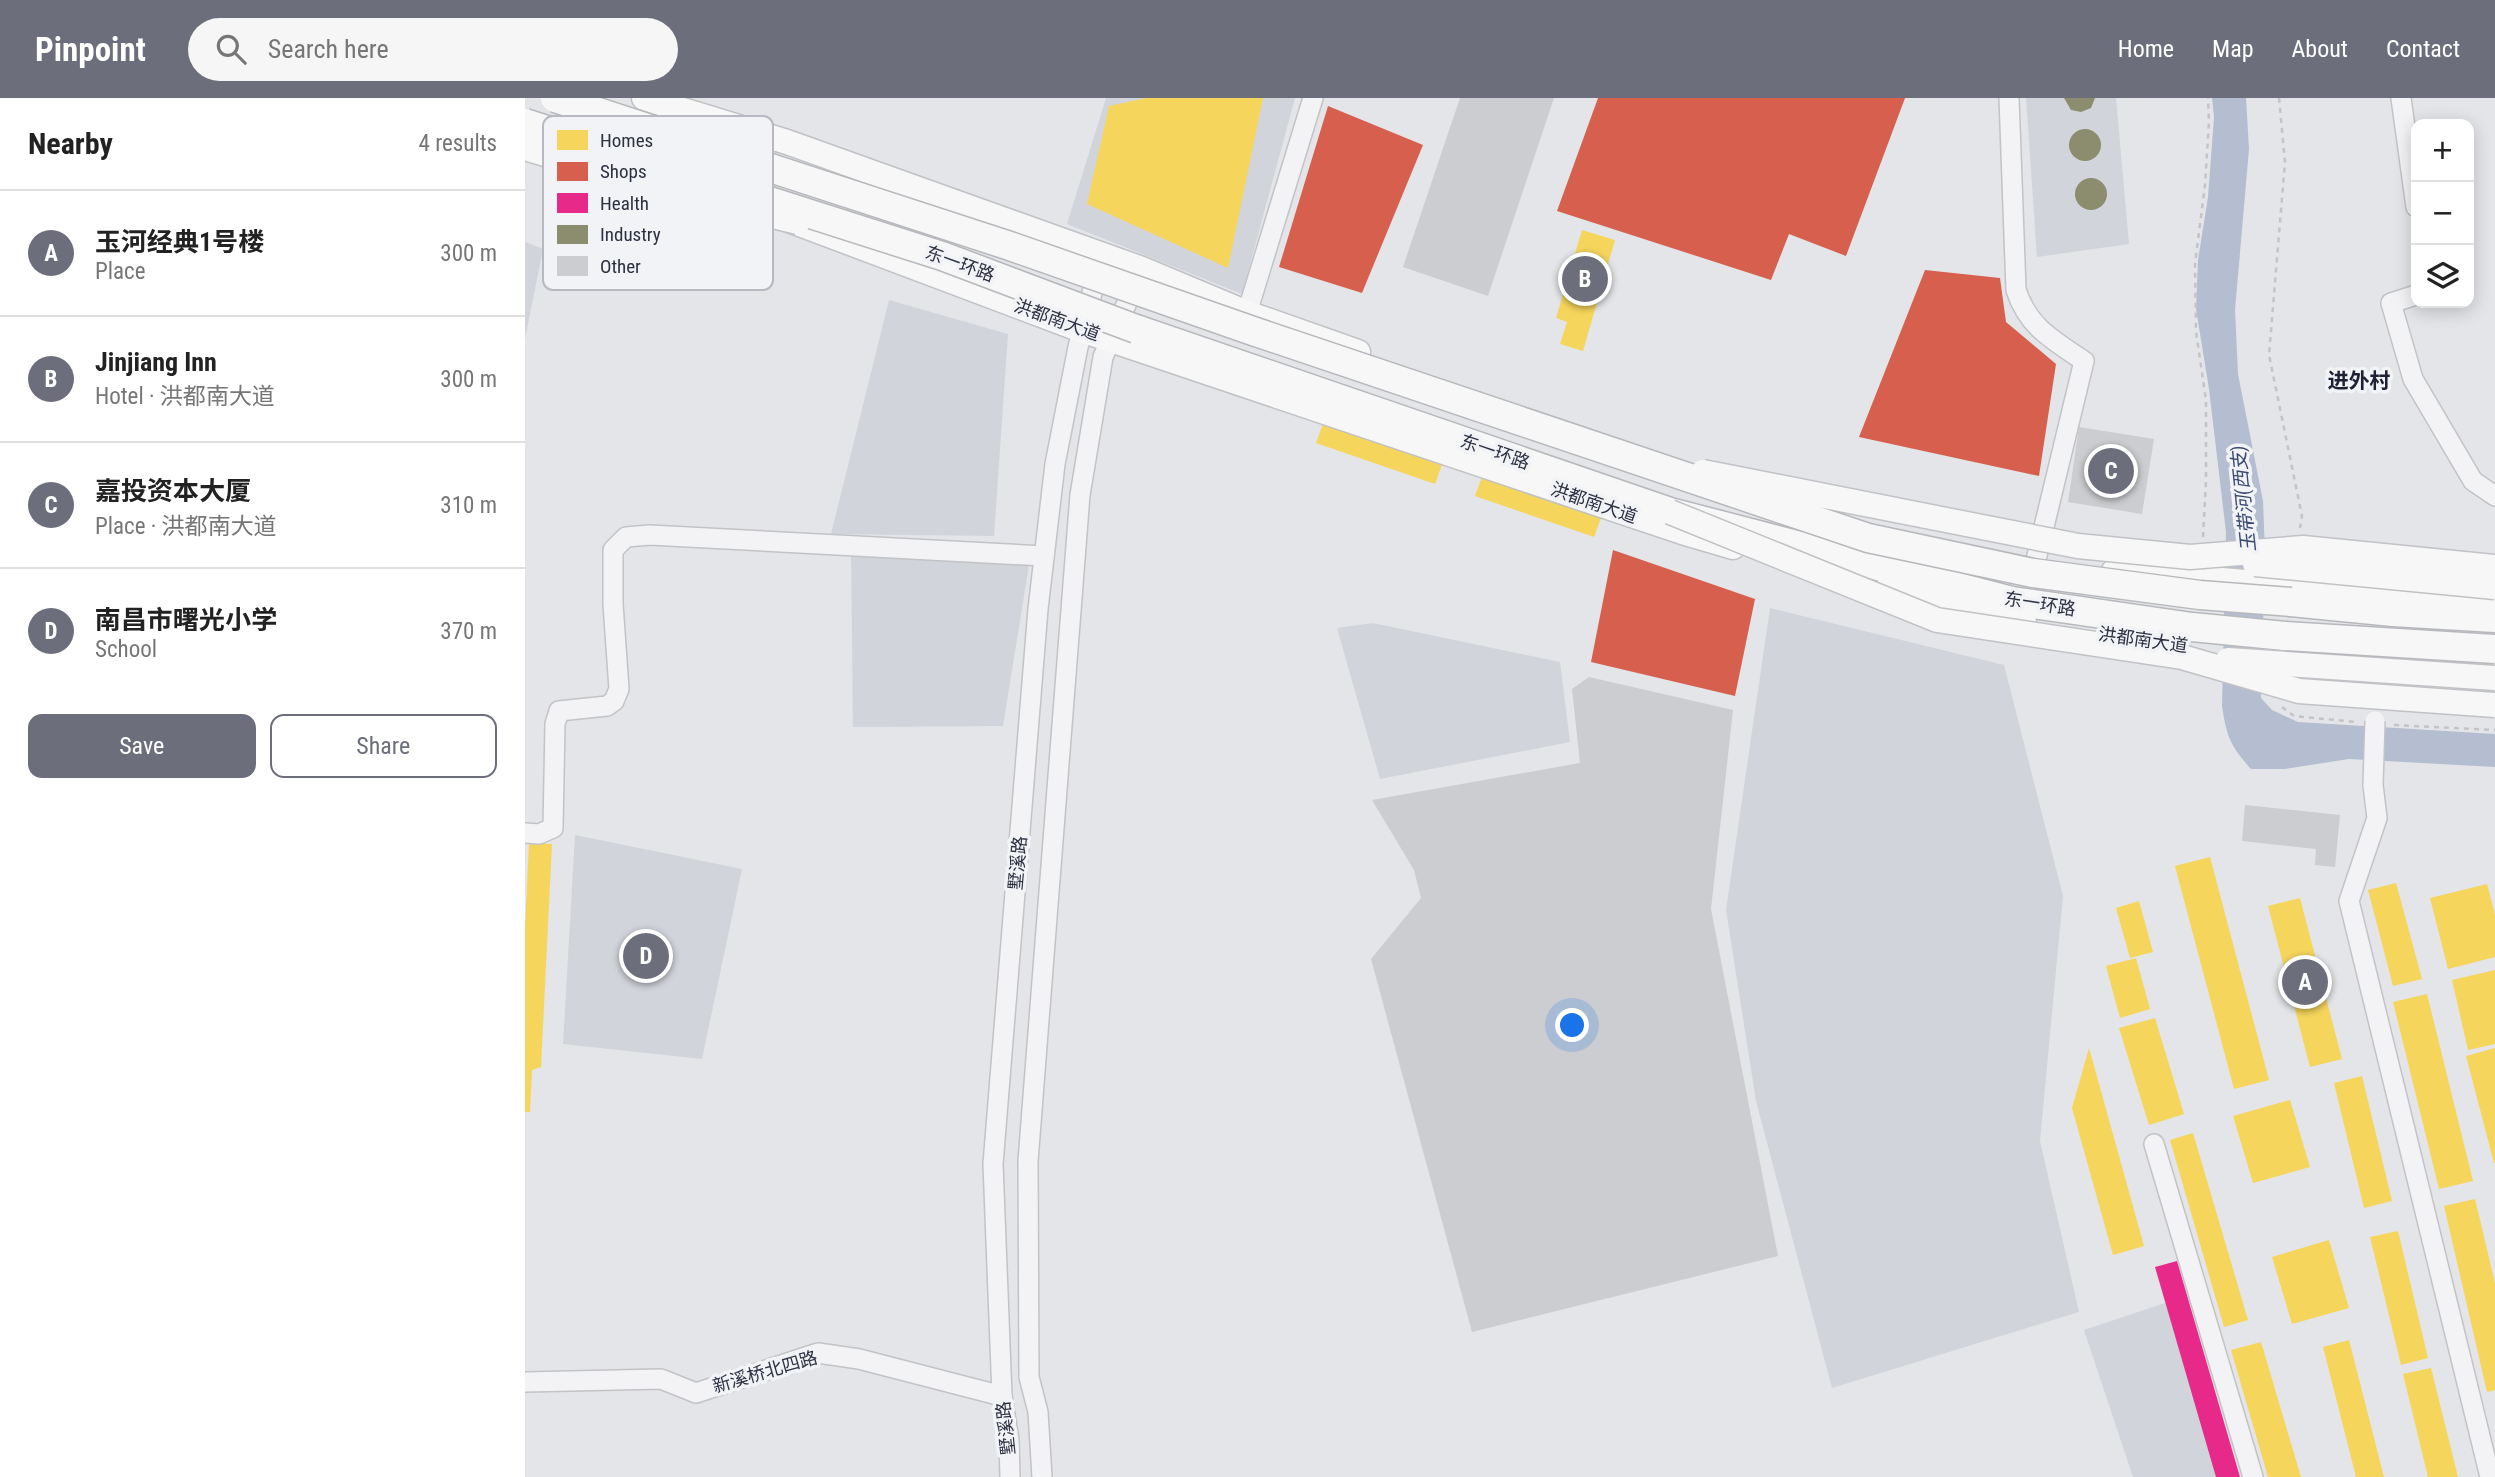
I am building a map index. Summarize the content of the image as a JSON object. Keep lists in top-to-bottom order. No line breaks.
{"streets":{"highway":["东一环路"],"main road":["洪都南大道"],"street":["墅溪路","新溪桥北四路"]},"crossings":[["洪都南大道","墅溪路"],["墅溪路","新溪桥北四路"]],"districts":["进外村"],"water":["玉带河(西支)"],"legend":["Homes","Shops","Health","Industry","Other"],"page":{"header":"Pinpoint","search":"Search here","nav":["Home","Map","About","Contact"],"heading":["Nearby","4 results"],"map_buttons":["+","−"],"list":[{"mark":"A","name":"玉河经典1号楼","note":"Place","value":"300 m"},{"mark":"B","name":"Jinjiang Inn","note":"Hotel · 洪都南大道","value":"300 m"},{"mark":"C","name":"嘉投资本大厦","note":"Place · 洪都南大道","value":"310 m"},{"mark":"D","name":"南昌市曙光小学","note":"School","value":"370 m"}],"pins":["B","C","D","A"],"buttons":["Save","Share"]}}
